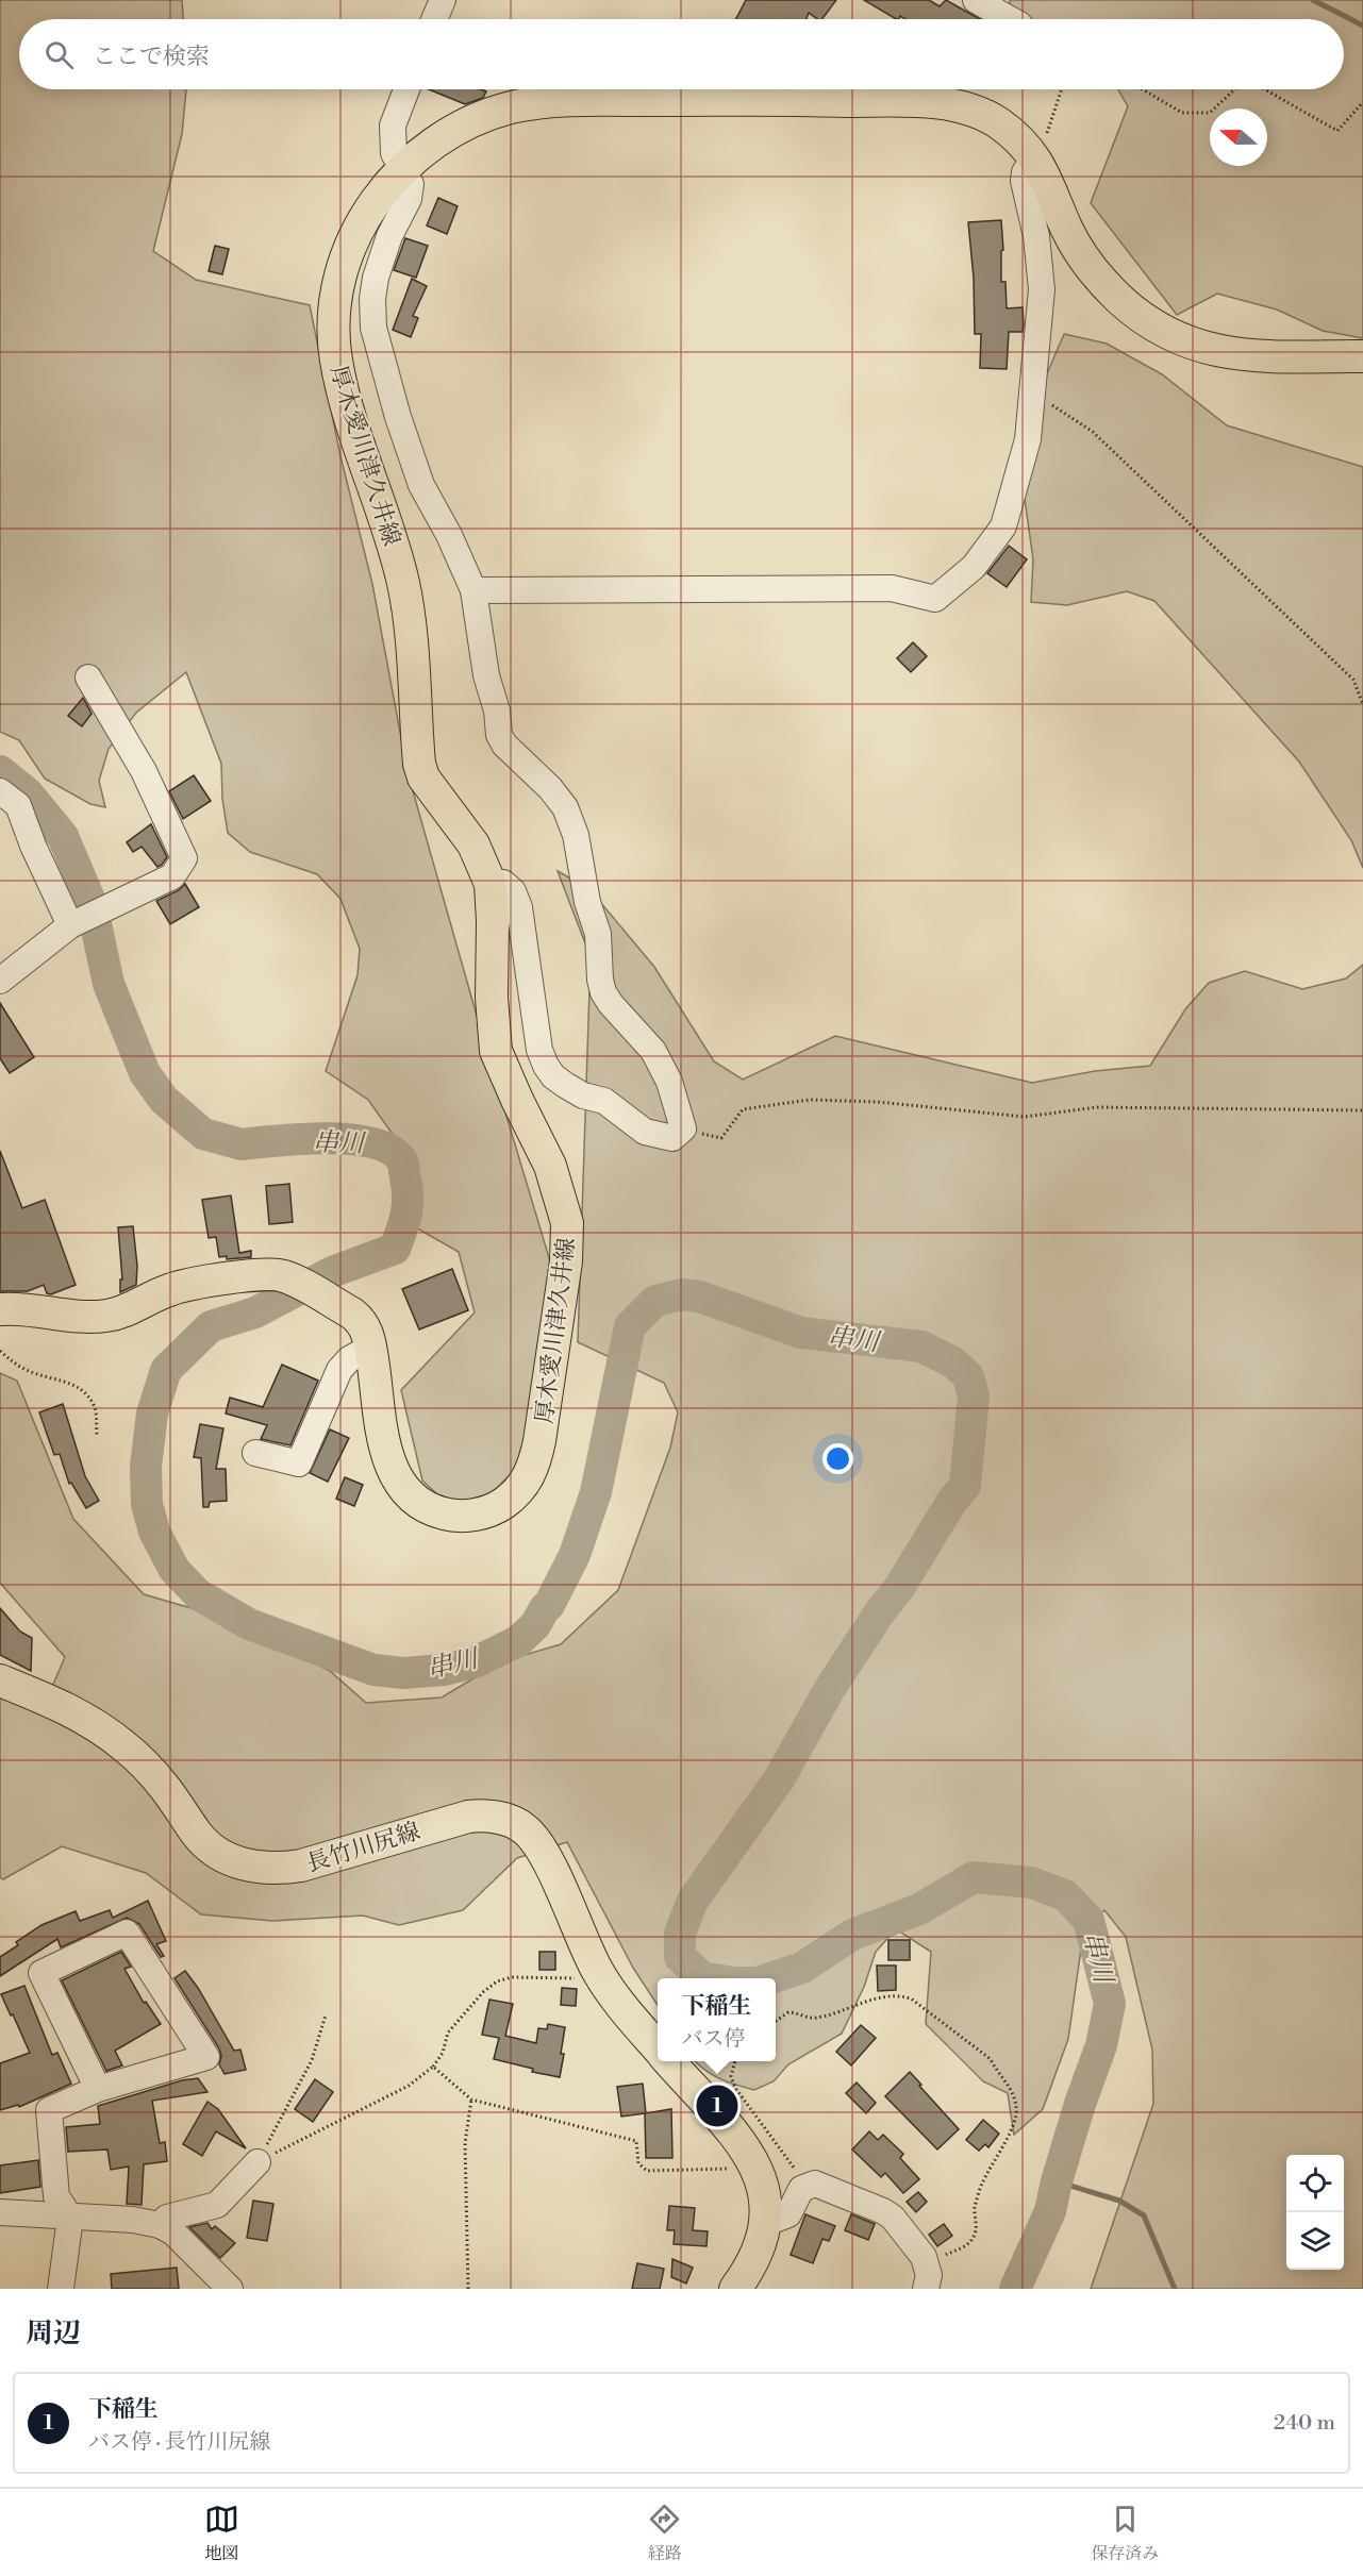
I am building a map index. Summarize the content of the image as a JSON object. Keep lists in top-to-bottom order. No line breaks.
{"streets":{"main road":["厚木愛川津久井線","長竹川尻線"]},"water":["串川"],"north":"left","page":{"search":"ここで検索","popup":["下稲生","バス停"],"pins":"1","heading":"周辺","list":[{"mark":"1","name":"下稲生","note":"バス停 · 長竹川尻線","value":"240 m"}],"nav":["地図","経路","保存済み"]}}
